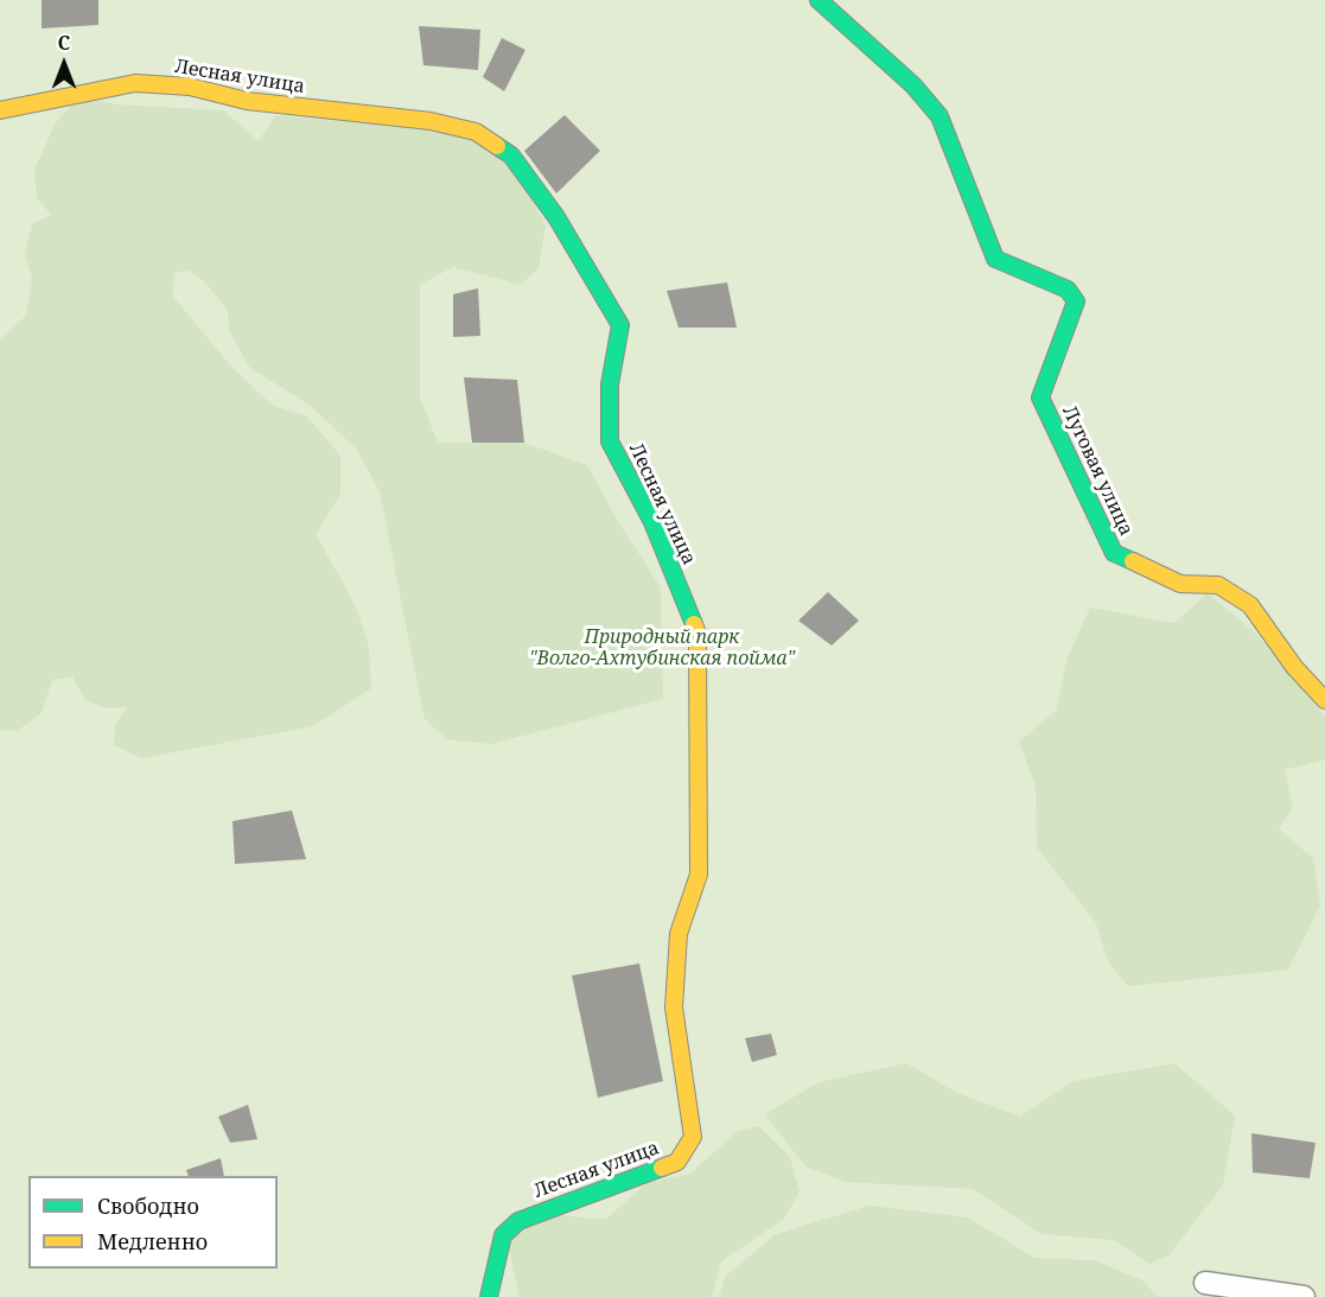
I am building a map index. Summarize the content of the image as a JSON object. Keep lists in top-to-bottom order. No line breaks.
{"streets":{"street":["Лесная улица","Луговая улица"]},"parks":["Природный парк \"Волго-Ахтубинская пойма\""],"legend":["Свободно","Медленно"],"north":"top"}
